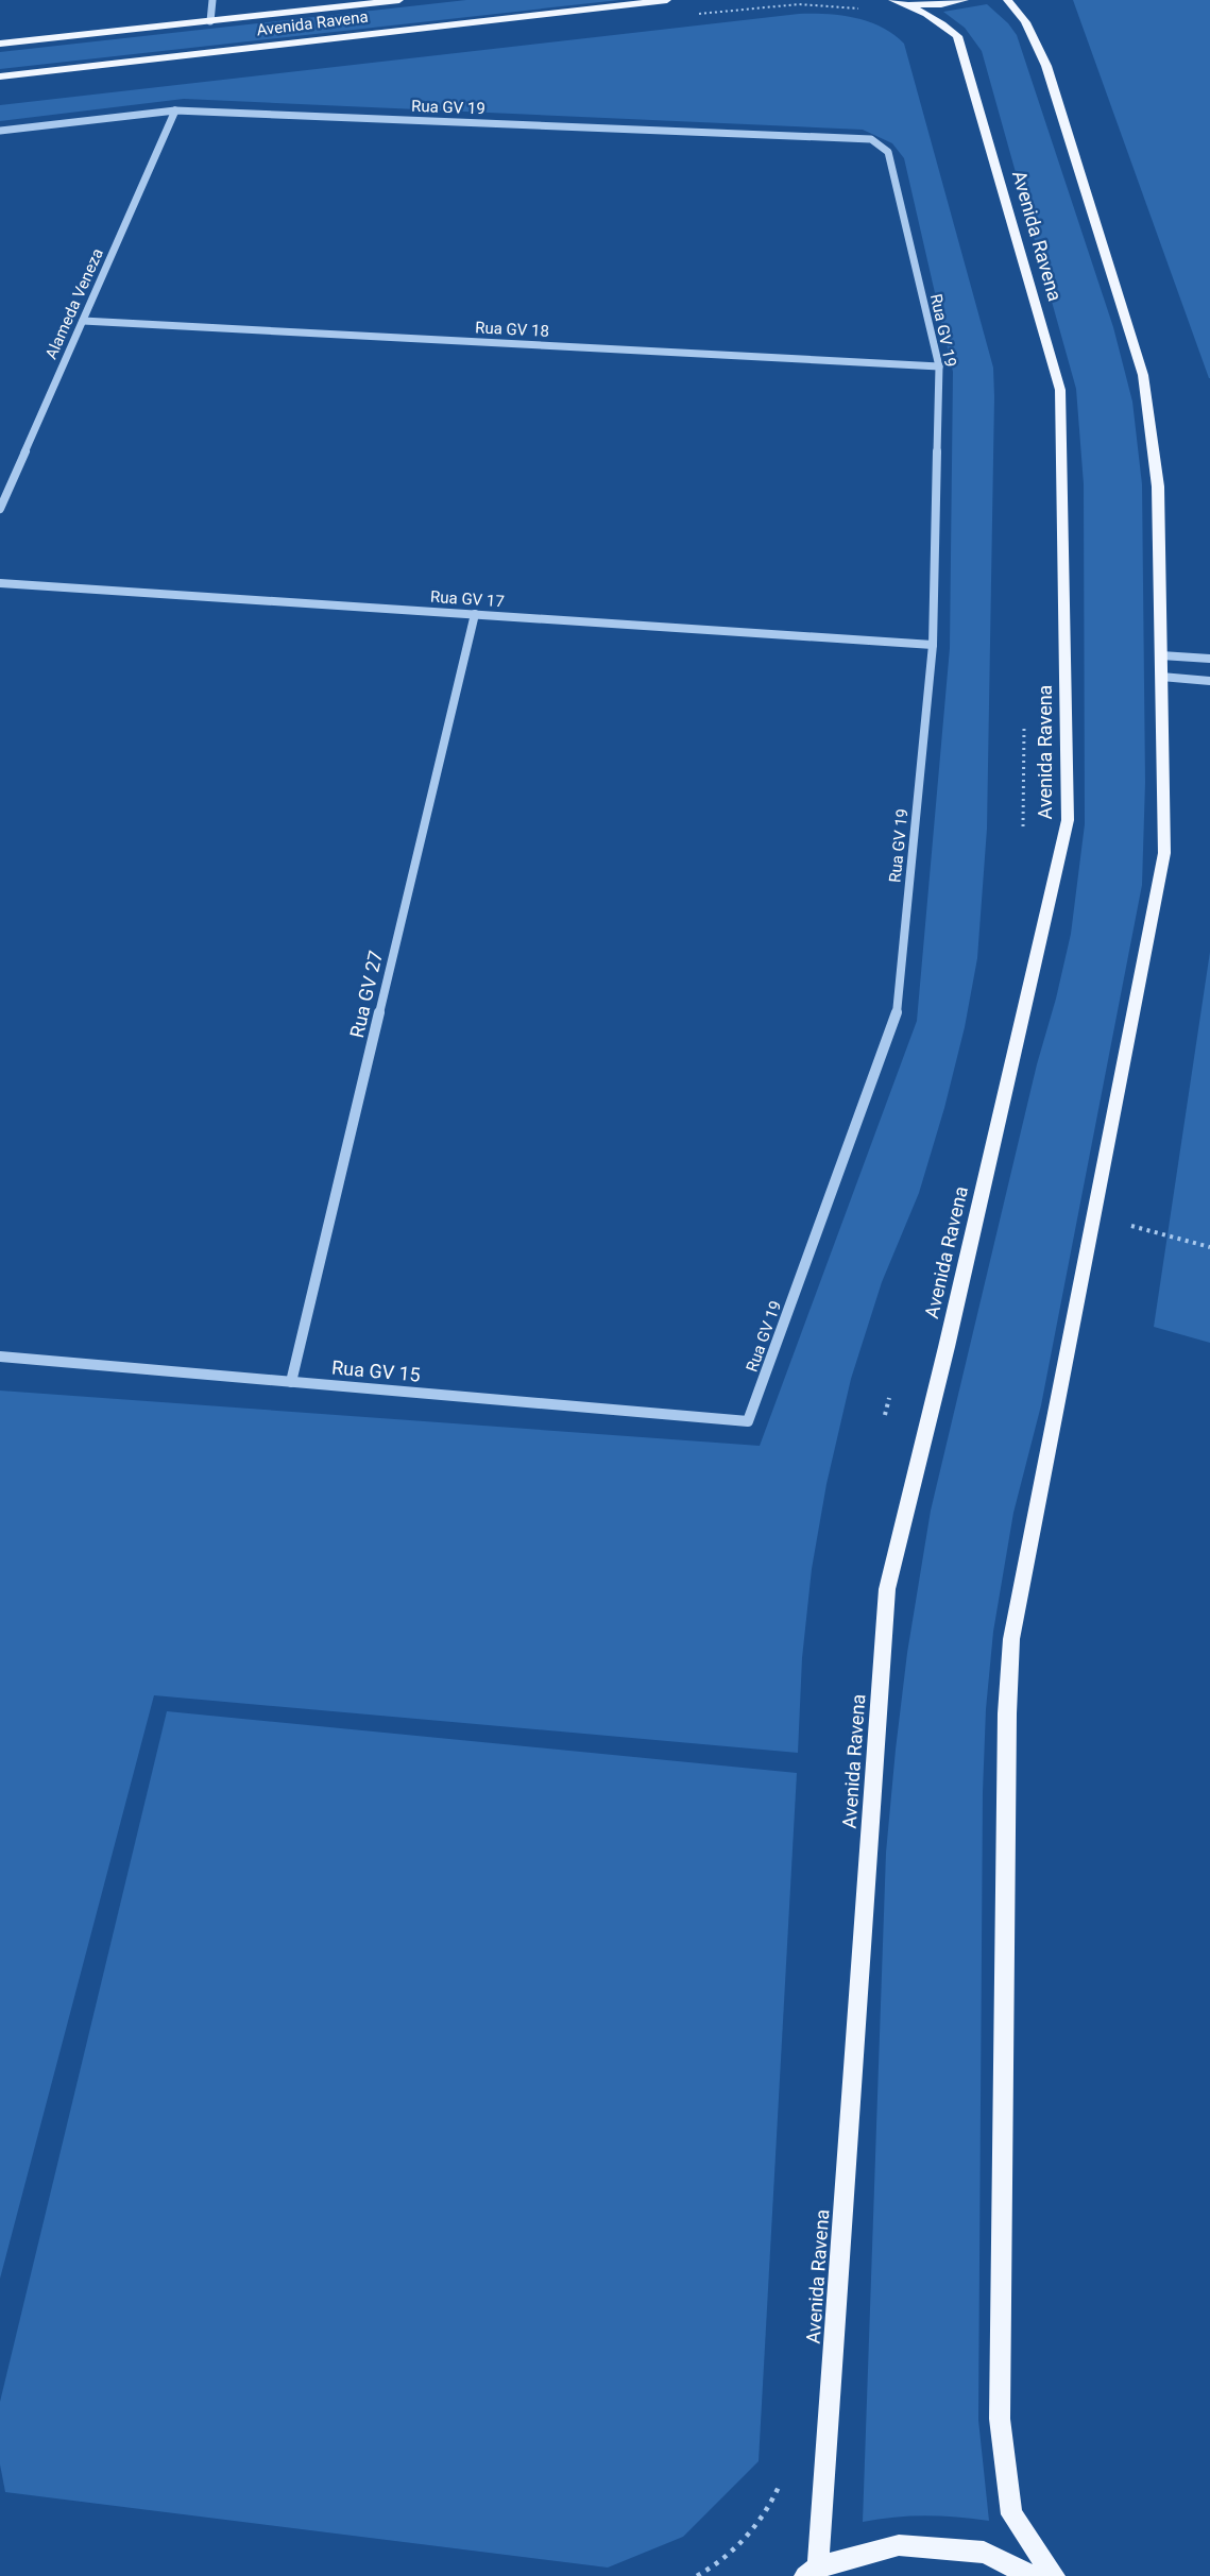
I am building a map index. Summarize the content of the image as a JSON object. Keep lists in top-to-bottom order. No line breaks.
{"streets":{"main road":["Avenida Ravena"],"street":["Rua GV 19","Alameda Veneza","Rua GV 18","Rua GV 17","Rua GV 27","Rua GV 15"]},"crossings":[["Rua GV 19","Alameda Veneza"],["Rua GV 19","Rua GV 18"],["Rua GV 19","Rua GV 17"],["Rua GV 19","Rua GV 15"],["Alameda Veneza","Rua GV 18"],["Rua GV 17","Rua GV 27"],["Rua GV 27","Rua GV 15"]]}
